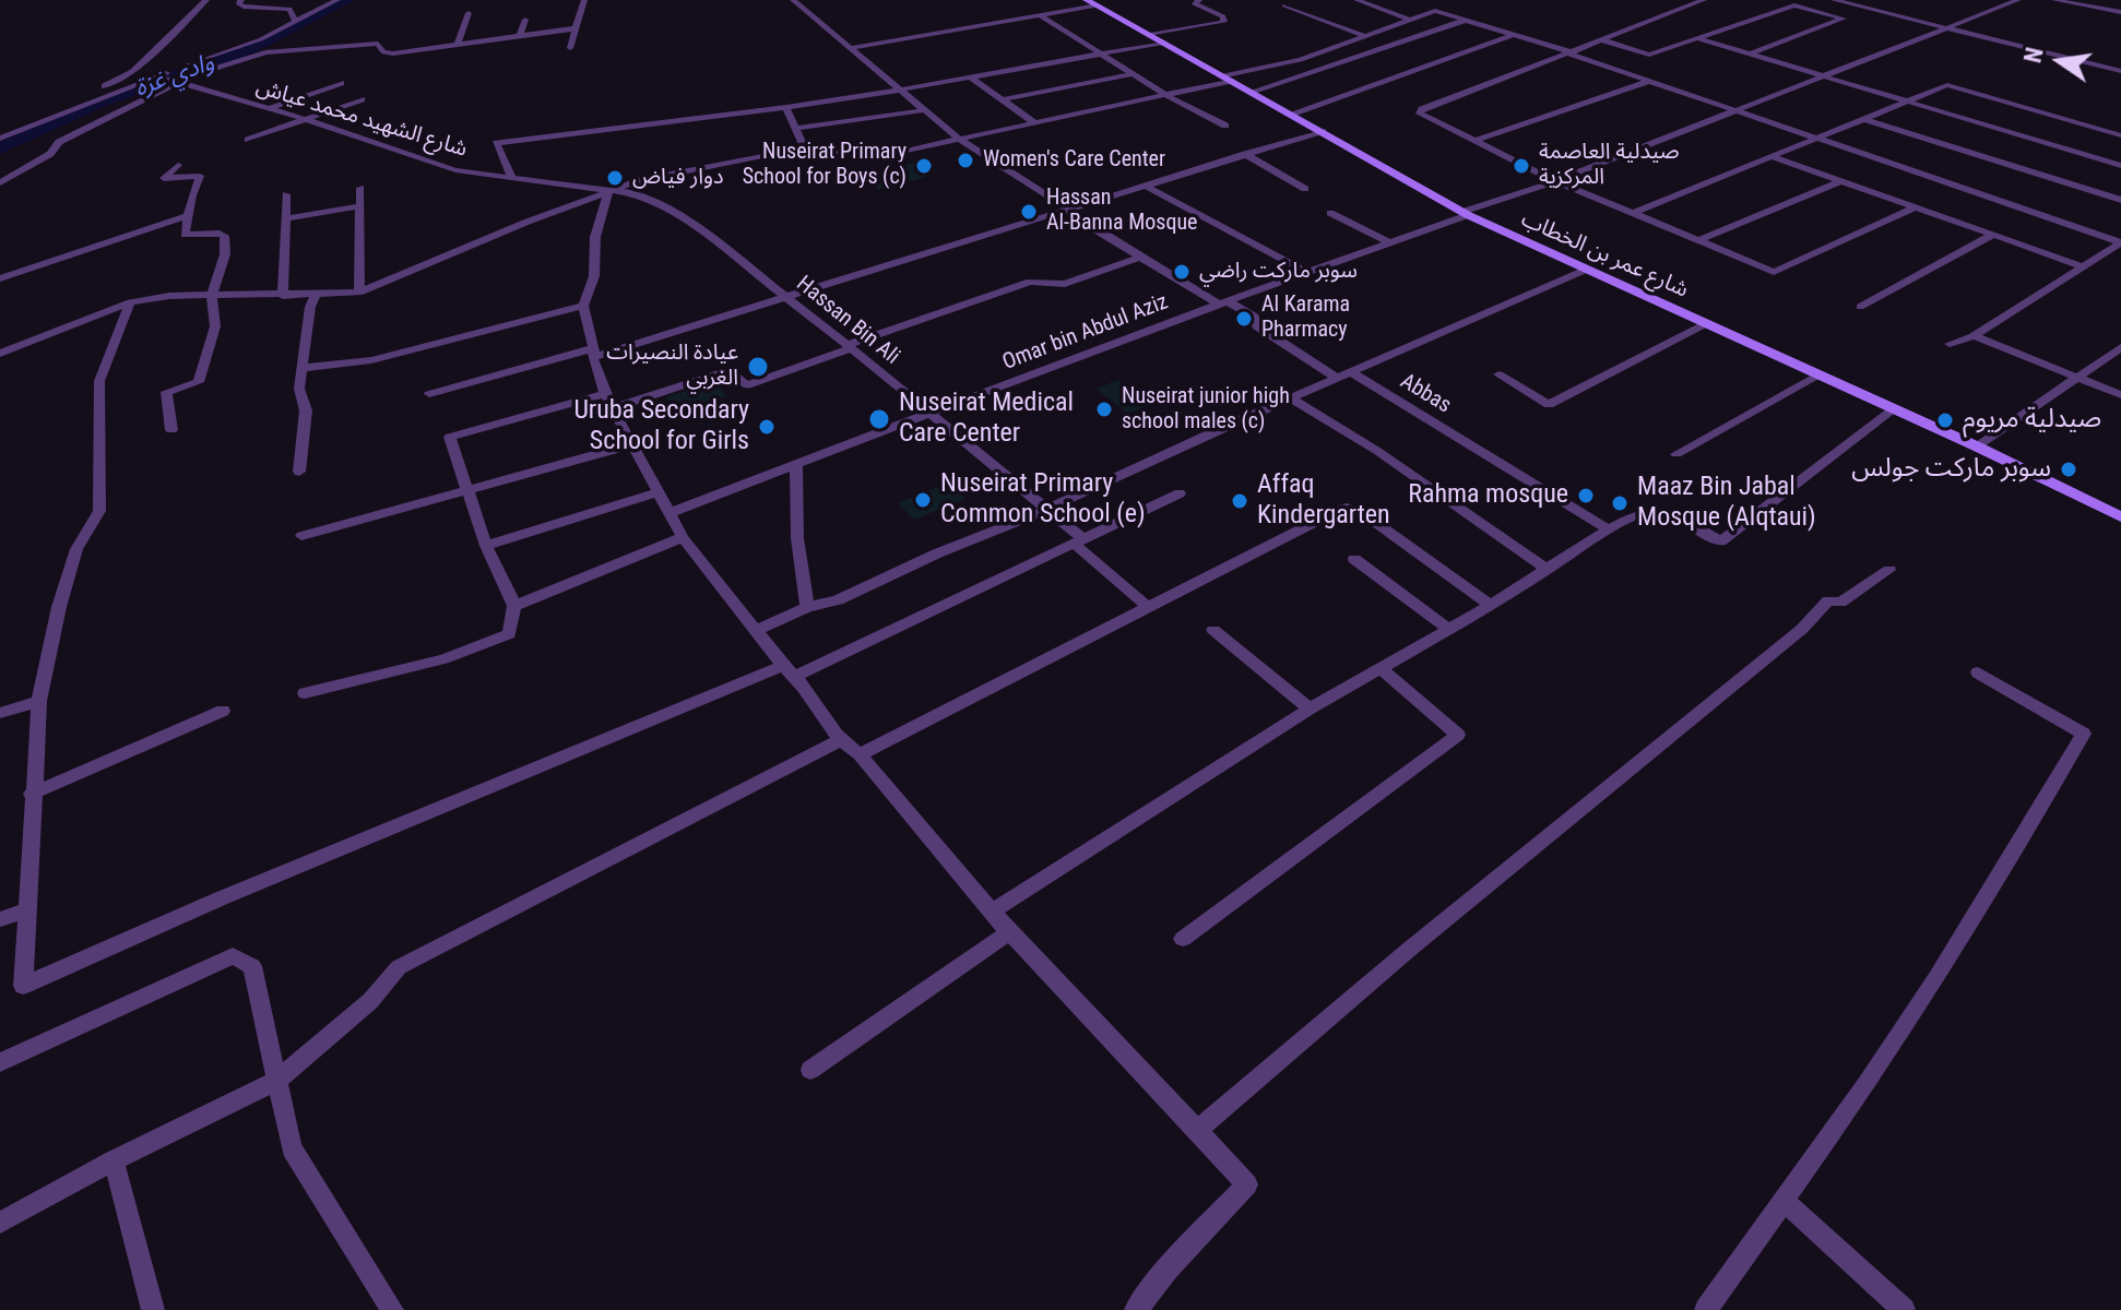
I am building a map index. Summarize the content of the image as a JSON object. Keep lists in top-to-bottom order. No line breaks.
{"streets":{"street":["شارع الشهيد محمد عياش","شارع عمر بن الخطاب","Hassan Bin Ali","Omar bin Abdul Aziz","Abbas"]},"crossings":[["شارع الشهيد محمد عياش","Hassan Bin Ali"],["شارع عمر بن الخطاب","Omar bin Abdul Aziz"],["Hassan Bin Ali","Omar bin Abdul Aziz"]],"water":["وادي غزة"],"places":["Women's Care Center","Nuseirat Primary School for Boys (c)","صيدلية العاصمة المركزية","دوار فياض","Hassan Al-Banna Mosque","سوبر ماركت راضي","Al Karama Pharmacy","عيادة النصيرات الغربي","Nuseirat junior high school males (c)","Nuseirat Medical Care Center","صيدلية مريوم","Uruba Secondary School for Girls","سوبر ماركت جولس","Rahma mosque","Nuseirat Primary Common School (e)","Affaq Kindergarten","Maaz Bin Jabal Mosque (Alqtaui)"],"north":"left"}
